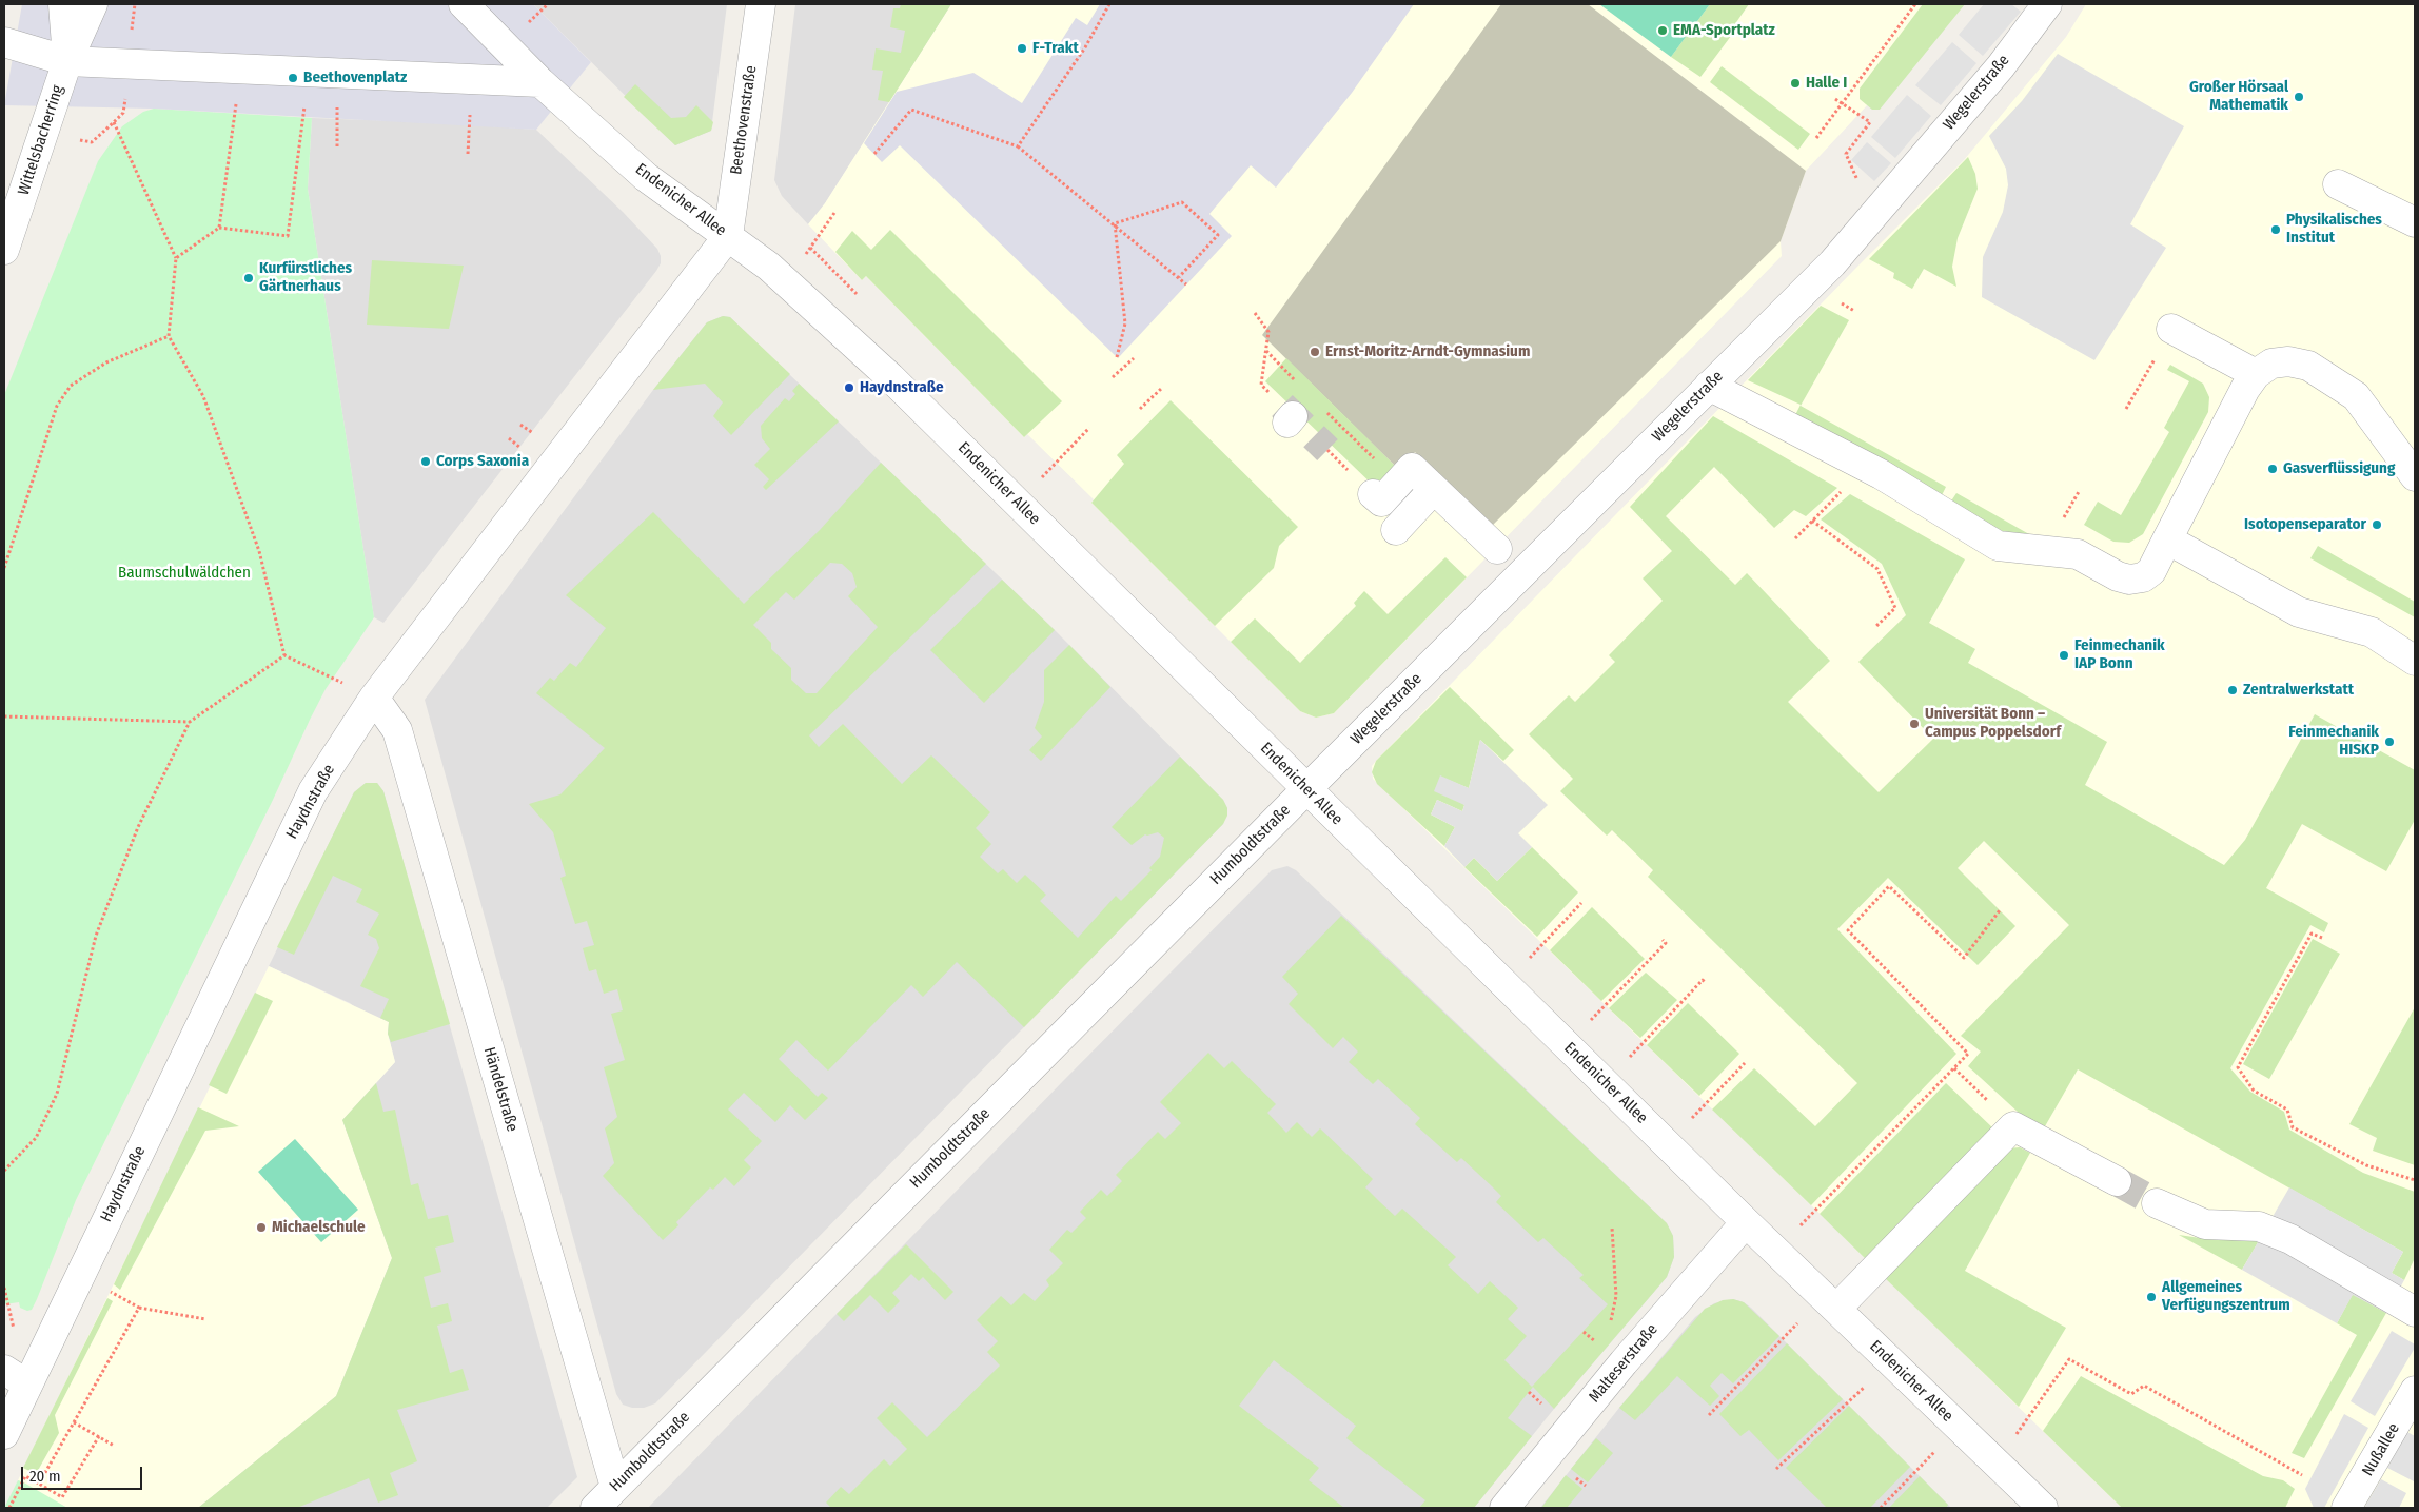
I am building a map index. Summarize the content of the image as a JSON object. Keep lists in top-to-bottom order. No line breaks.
{"streets":{"street":["Wegelerstraße","Beethovenstraße","Wittelsbacherring","Endenicher Allee","Haydnstraße","Humboldtstraße","Händelstraße","Malteserstraße","Nußallee"]},"crossings":[["Wegelerstraße","Endenicher Allee"],["Wegelerstraße","Humboldtstraße"],["Beethovenstraße","Endenicher Allee"],["Beethovenstraße","Haydnstraße"],["Endenicher Allee","Haydnstraße"],["Endenicher Allee","Humboldtstraße"],["Endenicher Allee","Malteserstraße"],["Haydnstraße","Händelstraße"],["Humboldtstraße","Händelstraße"]],"parks":["Baumschulwäldchen"],"places":["EMA-Sportplatz","F-Trakt","Beethovenplatz","Halle I","Großer Hörsaal Mathematik","Physikalisches Institut","Kurfürstliches Gärtnerhaus","Ernst-Moritz-Arndt-Gymnasium","Haydnstraße","Corps Saxonia","Gasverflüssigung","Isotopenseparator","Feinmechanik IAP Bonn","Zentralwerkstatt","Universität Bonn – Campus Poppelsdorf","Feinmechanik HISKP","Michaelschule","Allgemeines Verfügungszentrum"],"scale_bar":"20 m"}
